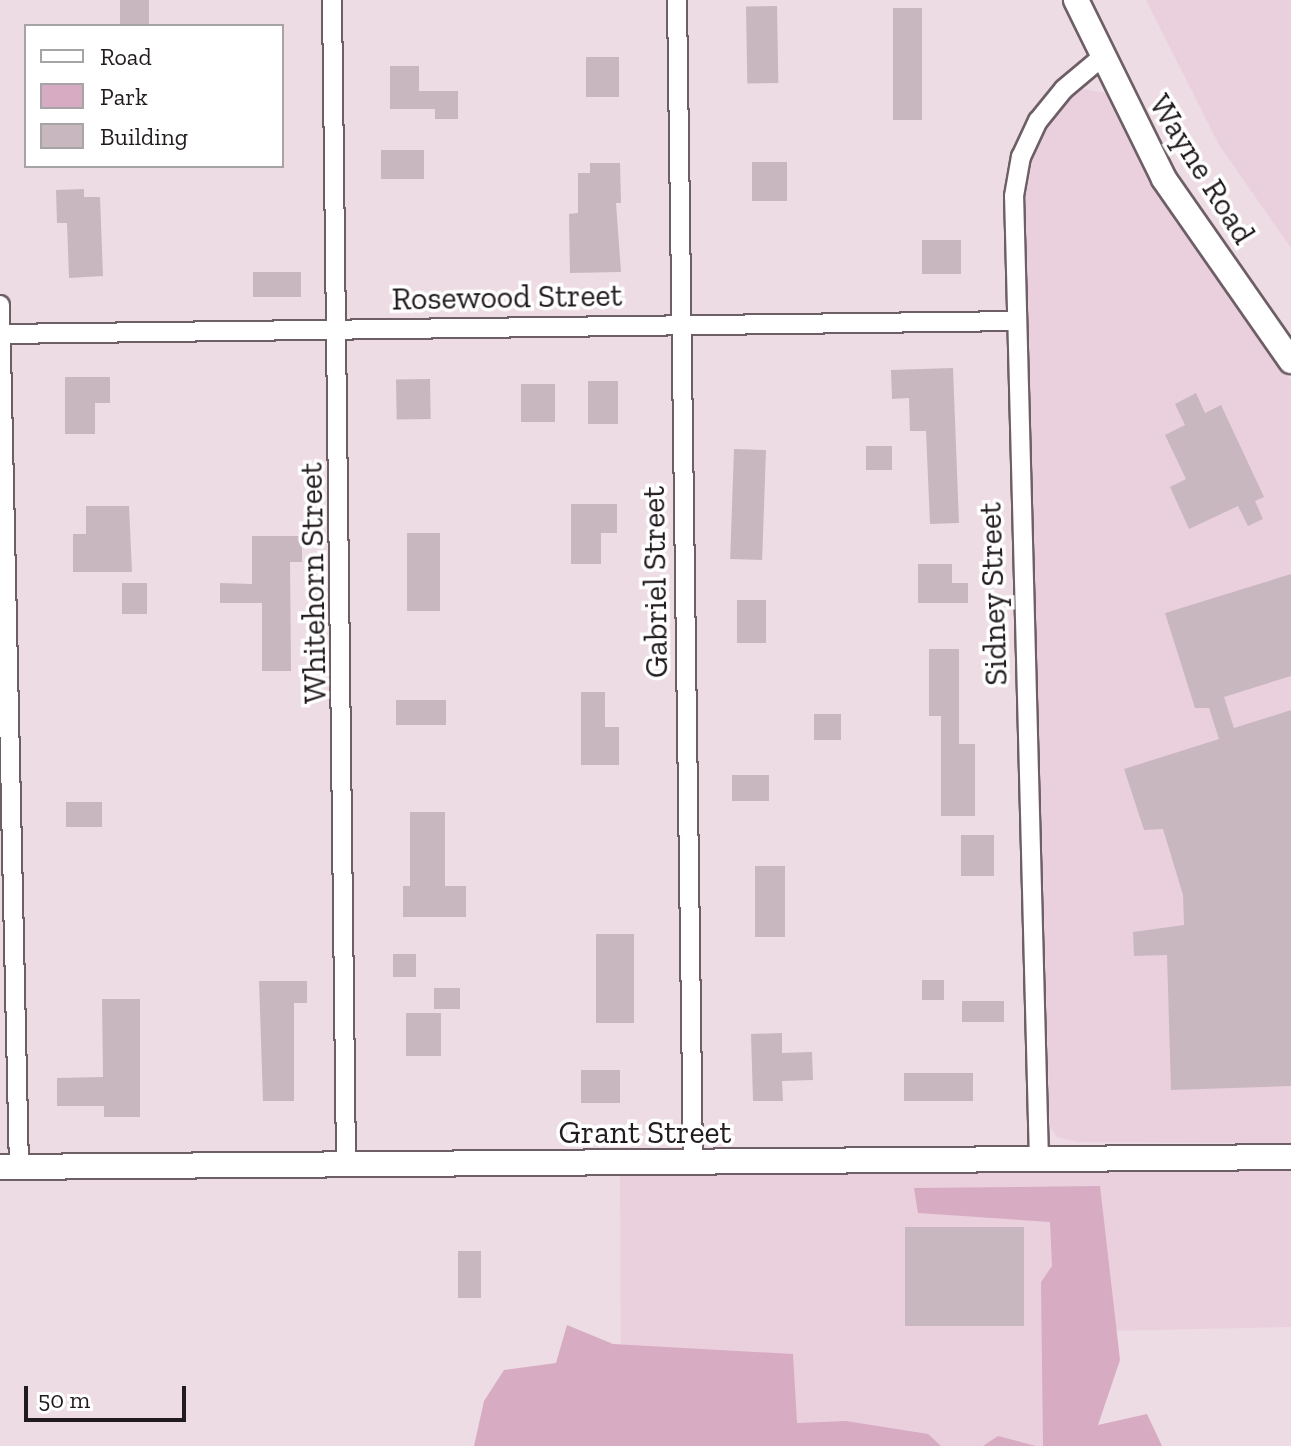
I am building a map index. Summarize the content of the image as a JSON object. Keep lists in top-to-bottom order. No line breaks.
{"streets":{"street":["Wayne Road","Rosewood Street","Gabriel Street","Whitehorn Street","Sidney Street","Grant Street"]},"crossings":[["Wayne Road","Sidney Street"],["Rosewood Street","Gabriel Street"],["Rosewood Street","Whitehorn Street"],["Rosewood Street","Sidney Street"],["Gabriel Street","Grant Street"],["Whitehorn Street","Grant Street"],["Sidney Street","Grant Street"]],"legend":["Road","Park","Building"],"scale_bar":"50 m"}
